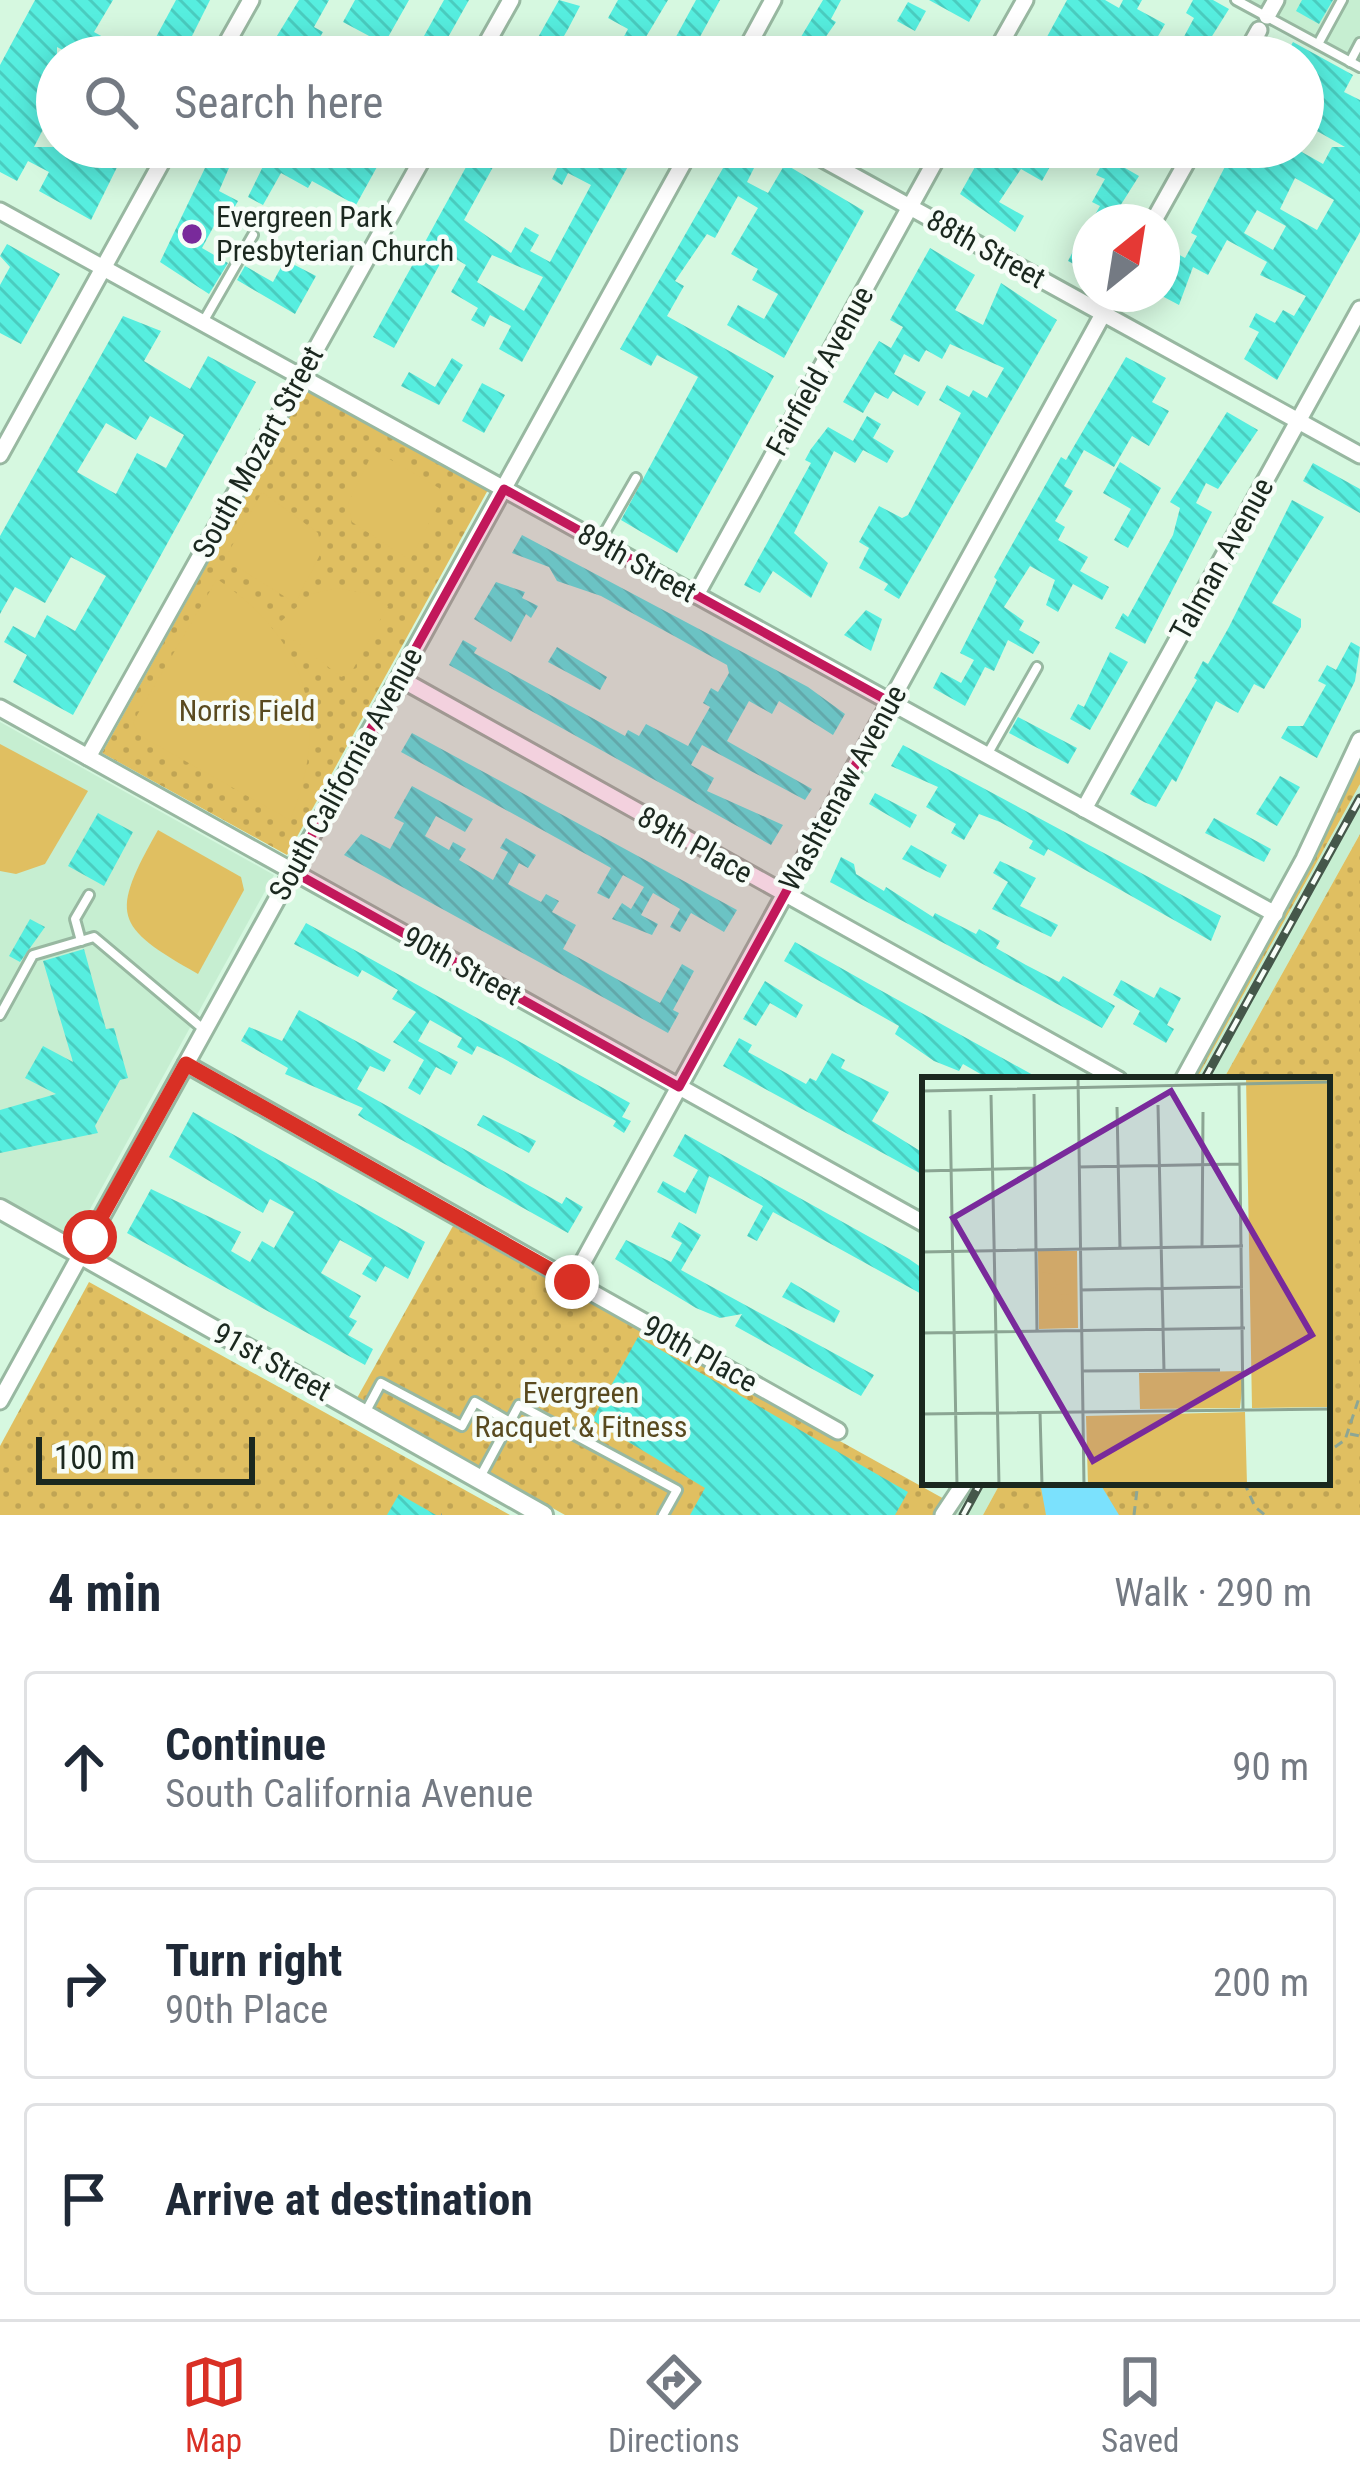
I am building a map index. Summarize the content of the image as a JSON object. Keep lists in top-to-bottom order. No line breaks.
{"streets":{"street":["88th Street","Fairfield Avenue","South Mozart Street","Talman Avenue","89th Street","South California Avenue","Washtenaw Avenue","89th Place","90th Street","90th Place","91st Street"]},"crossings":[["88th Street","Fairfield Avenue"],["88th Street","Talman Avenue"],["88th Street","Washtenaw Avenue"],["Fairfield Avenue","89th Street"],["South Mozart Street","89th Street"],["South Mozart Street","90th Street"],["Talman Avenue","89th Street"],["89th Street","South California Avenue"],["89th Street","Washtenaw Avenue"],["South California Avenue","89th Place"],["South California Avenue","90th Street"],["South California Avenue","90th Place"],["South California Avenue","91st Street"],["Washtenaw Avenue","89th Place"],["Washtenaw Avenue","90th Street"],["Washtenaw Avenue","90th Place"]],"parks":["Norris Field","Evergreen Racquet & Fitness"],"places":["Evergreen Park Presbyterian Church"],"scale_bar":"100 m","north":"top right","page":{"search":"Search here","scale":"100 m","heading":["4 min","Walk · 290 m"],"list":[["Continue","South California Avenue","90 m"],["Turn right","90th Place","200 m"],"Arrive at destination"],"nav":["Map","Directions","Saved"]}}
